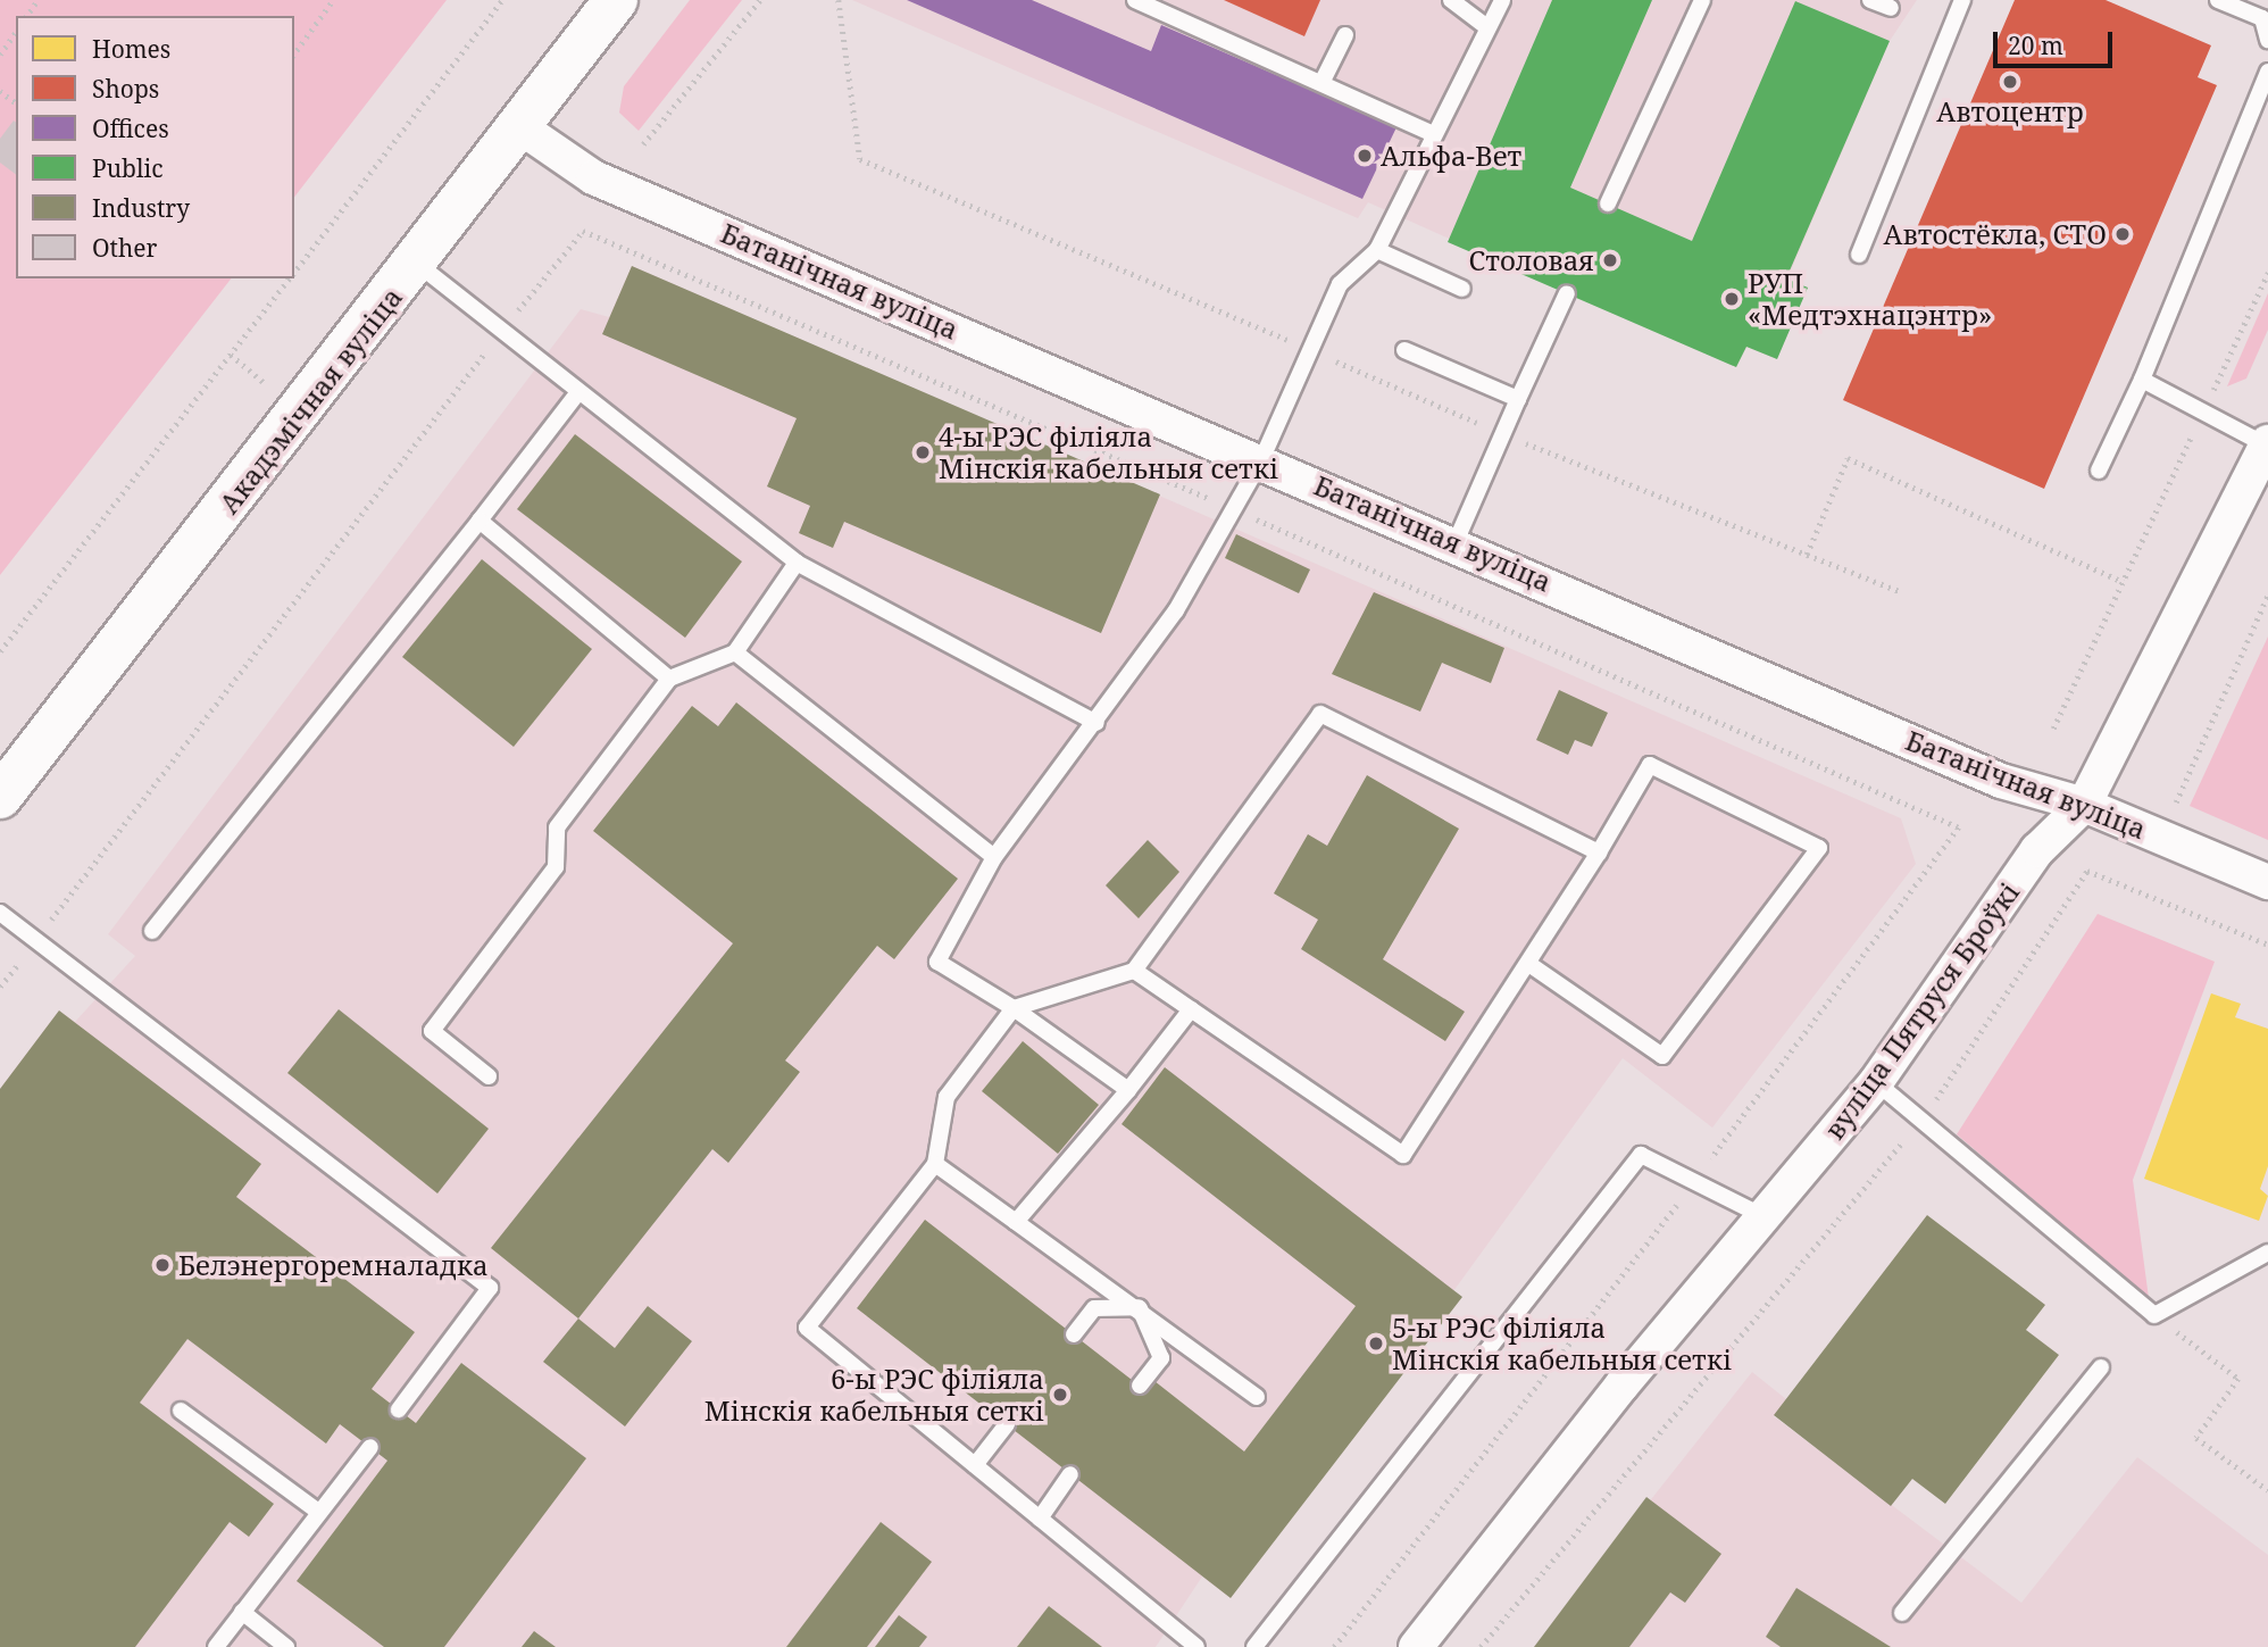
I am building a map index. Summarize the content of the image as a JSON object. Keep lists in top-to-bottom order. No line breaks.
{"streets":{"main road":["Акадэмічная вуліца"],"street":["Батанічная вуліца","вуліца Пятруся Броўкі"]},"crossings":[["Батанічная вуліца","Акадэмічная вуліца"],["Батанічная вуліца","вуліца Пятруся Броўкі"]],"places":["Автоцентр","Альфа-Вет","Автостёкла, СТО","Столовая","РУП «Медтэхнацэнтр»","4-ы РЭС філіяла Мінскія кабельныя сеткі","Белэнергоремналадка","5-ы РЭС філіяла Мінскія кабельныя сеткі","6-ы РЭС філіяла Мінскія кабельныя сеткі"],"legend":["Homes","Shops","Offices","Public","Industry","Other"],"scale_bar":"20 m"}
